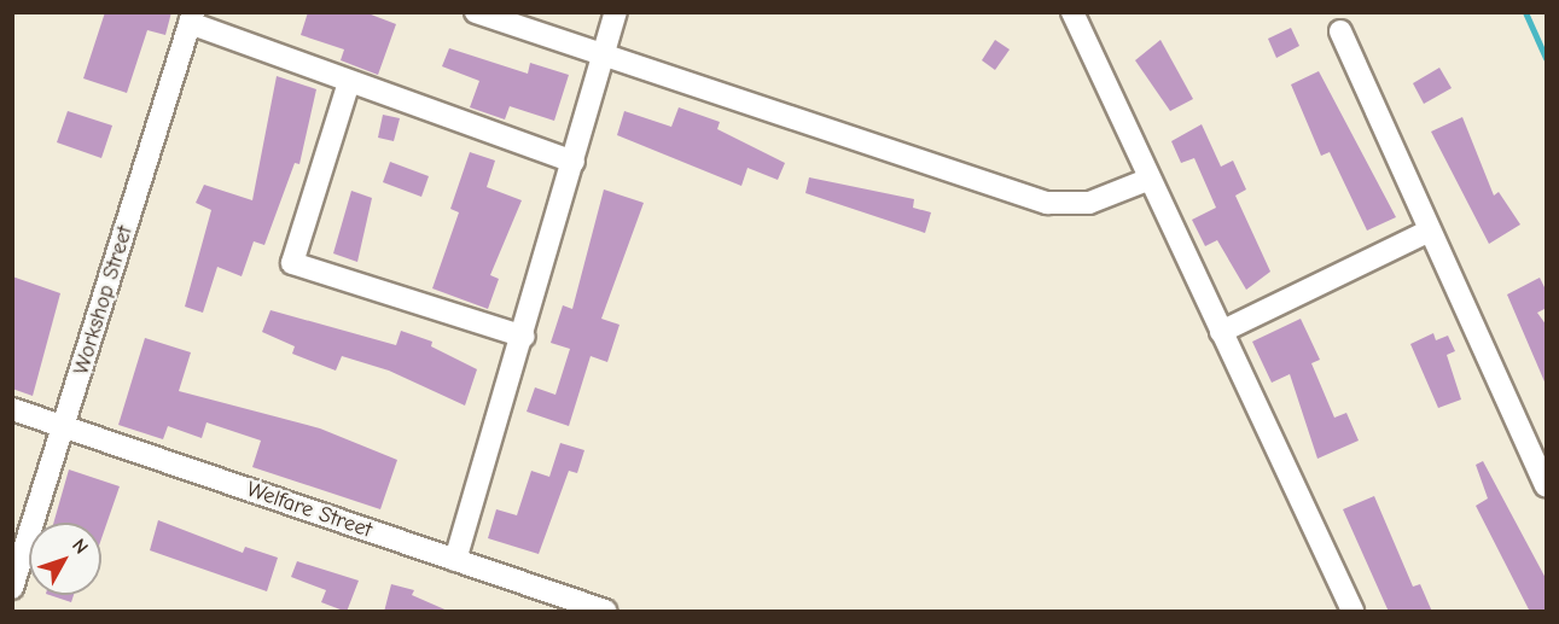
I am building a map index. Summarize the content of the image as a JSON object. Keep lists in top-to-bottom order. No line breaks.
{"streets":{"street":["Workshop Street","Welfare Street"]},"crossings":[["Workshop Street","Welfare Street"]],"north":"top right"}
